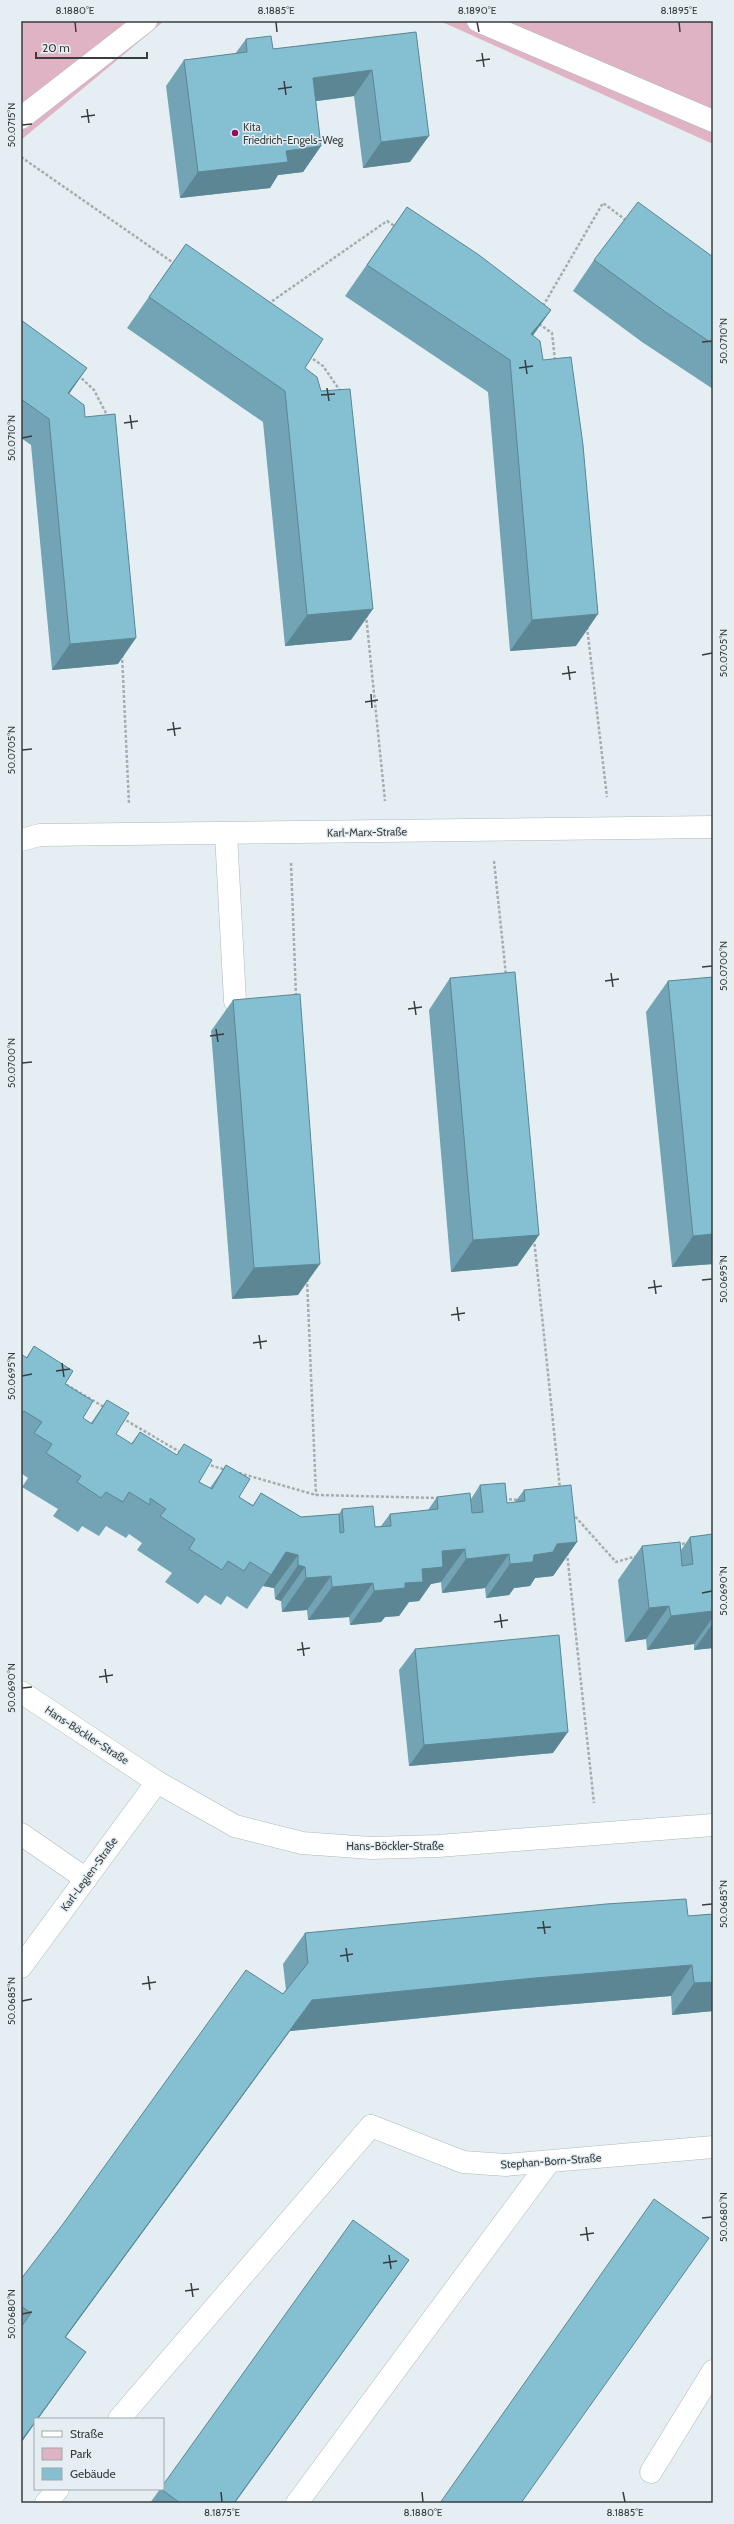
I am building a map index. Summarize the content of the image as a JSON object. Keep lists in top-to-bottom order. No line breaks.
{"streets":{"street":["Karl-Marx-Straße","Hans-Böckler-Straße","Karl-Legien-Straße","Stephan-Born-Straße"]},"crossings":[["Hans-Böckler-Straße","Karl-Legien-Straße"]],"places":["Kita Friedrich-Engels-Weg"],"legend":["Straße","Park","Gebäude"],"scale_bar":"20 m","coordinates":["8.1880°E","8.1885°E","8.1890°E","8.1895°E","50.0715°N","50.0710°N","50.0705°N","50.0700°N","50.0695°N","50.0690°N","50.0685°N","50.0680°N","8.1875°E"]}
